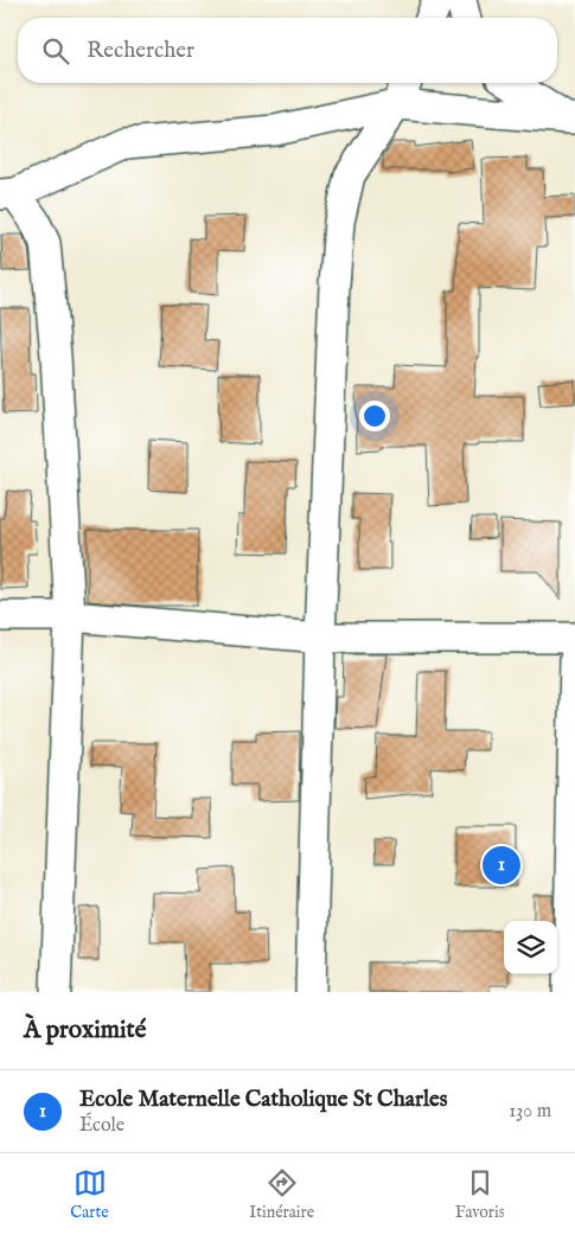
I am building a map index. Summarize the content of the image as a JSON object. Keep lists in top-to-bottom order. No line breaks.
{"page":{"search":"Rechercher","pins":"1","heading":"À proximité","list":[{"mark":"1","name":"Ecole Maternelle Catholique St Charles","note":"École","value":"130 m"}],"nav":["Carte","Itinéraire","Favoris"]}}
